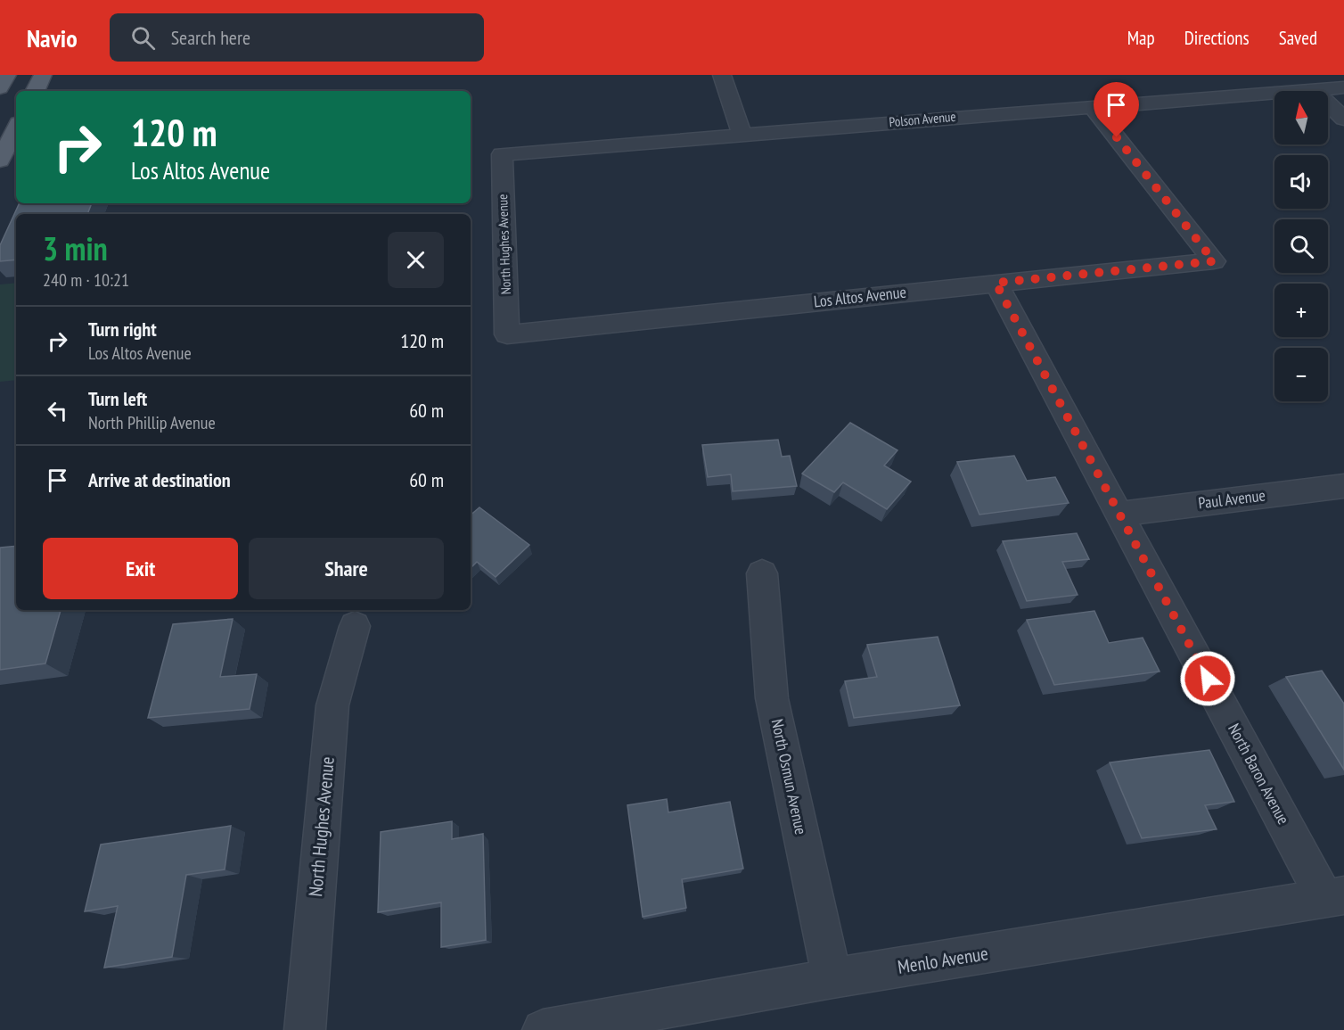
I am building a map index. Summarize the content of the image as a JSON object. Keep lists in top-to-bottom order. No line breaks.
{"streets":{"street":["Polson Avenue","North Hughes Avenue","Los Altos Avenue","Paul Avenue","North Baron Avenue","North Osmun Avenue","Menlo Avenue"]},"crossings":[["Polson Avenue","North Hughes Avenue"],["Polson Avenue","Los Altos Avenue"],["North Hughes Avenue","Los Altos Avenue"],["Los Altos Avenue","North Baron Avenue"],["Paul Avenue","North Baron Avenue"],["North Baron Avenue","Menlo Avenue"],["North Osmun Avenue","Menlo Avenue"]],"north":"top","page":{"header":"Navio","search":"Search here","nav":["Map","Directions","Saved"],"map_buttons":["+","−"],"turn":["120 m","Los Altos Avenue"],"heading":["3 min","240 m · 10:21"],"list":[{"name":"Turn right","note":"Los Altos Avenue","value":"120 m"},{"name":"Turn left","note":"North Phillip Avenue","value":"60 m"},{"name":"Arrive at destination","value":"60 m"}],"buttons":["Exit","Share"]}}
